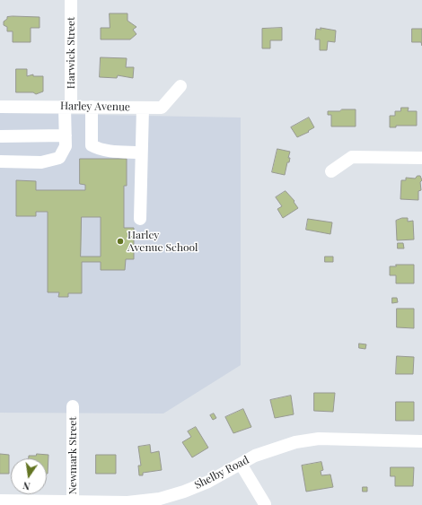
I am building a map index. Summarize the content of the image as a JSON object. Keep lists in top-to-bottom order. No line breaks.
{"streets":{"street":["Harwick Street","Harley Avenue","Newmark Street","Shelby Road"]},"crossings":[["Harwick Street","Harley Avenue"],["Newmark Street","Shelby Road"]],"places":["Harley Avenue School"],"north":"bottom"}
